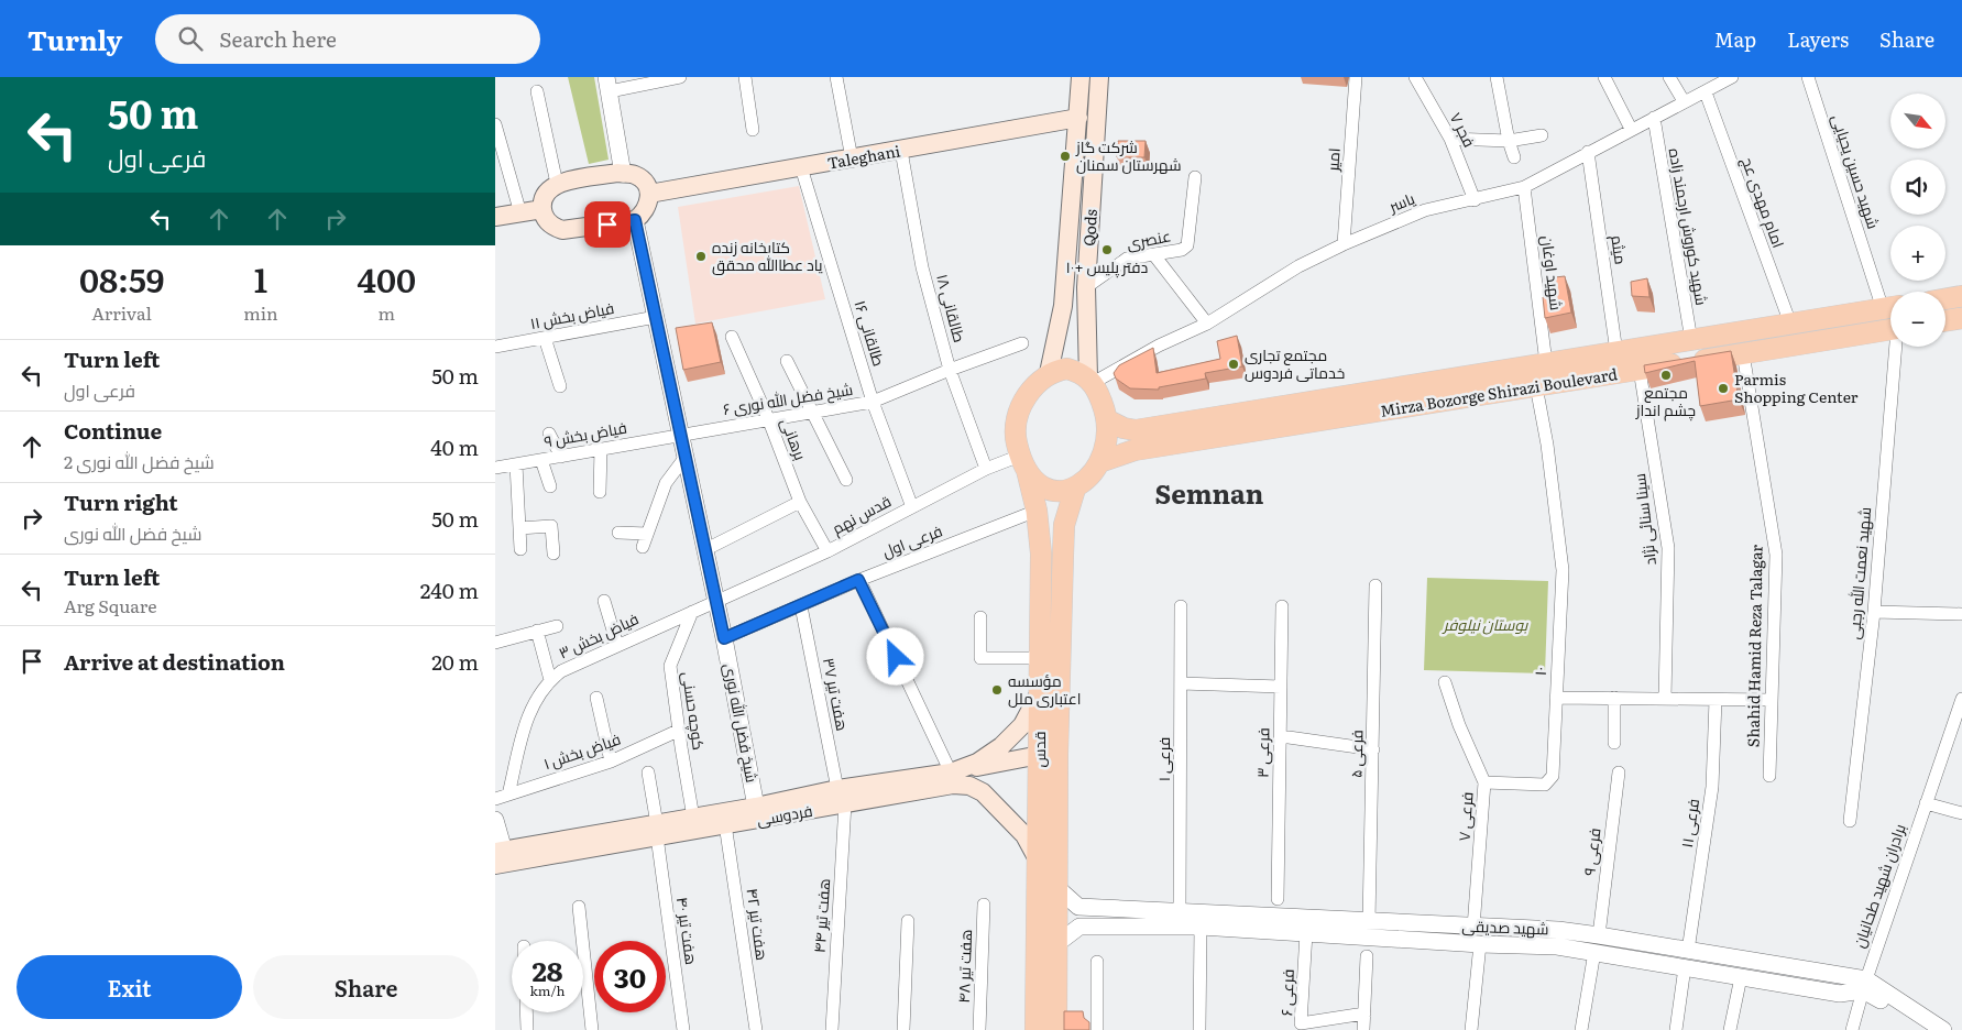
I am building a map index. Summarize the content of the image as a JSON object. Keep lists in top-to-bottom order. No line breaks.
{"streets":{"main road":["Taleghani","Qods","Mirza Bozorge Shirazi Boulevard","قدس","فردوسی"],"street":["فجر ۷","امیر","شهید حسین یحیایی","یاسر","امام مهدی عج","شهید کوروش ارجمند زاده","عنصری","میثم","شهید اوغان","طالقانی ۱۸","فیاض بخش ۱۱","طالقانی ۱۶","شیخ فضل الله نوری ۶","فیاض بخش ۹","برهانی","قدس نهم","سینا سنائی نژاد","فرعی اول","شهید نعمت الله رجبی","فیاض بخش ۳","Shahid Hamid Reza Talagar","۱۰","هفت تیر ۳۷","کوچه حسنی","شیخ فضل الله نوری","فیاض بخش ۱","فرعی ۳","فرعی ۵","فرعی ۱","فرعی ۷","فرعی ۱۱","فرعی ۹","برادران شهید طحانیان","هفت تیر ۴۴","هفت تیر ۴۲","شهید صدیقی","هفت تیر ۴۰","هفت تیر ۴۸","فرعی ۶"]},"crossings":[["فجر ۷","یاسر"],["Taleghani","Qods"],["Taleghani","طالقانی ۱۸"],["Taleghani","طالقانی ۱۶"],["امیر","یاسر"],["شهید حسین یحیایی","Mirza Bozorge Shirazi Boulevard"],["یاسر","امام مهدی عج"],["یاسر","شهید کوروش ارجمند زاده"],["یاسر","Qods"],["یاسر","میثم"],["یاسر","شهید اوغان"],["یاسر","Mirza Bozorge Shirazi Boulevard"],["یاسر","قدس نهم"],["یاسر","قدس"],["امام مهدی عج","Mirza Bozorge Shirazi Boulevard"],["شهید کوروش ارجمند زاده","Mirza Bozorge Shirazi Boulevard"],["Qods","عنصری"],["Qods","Mirza Bozorge Shirazi Boulevard"],["Qods","قدس نهم"],["Qods","قدس"],["میثم","Mirza Bozorge Shirazi Boulevard"],["شهید اوغان","Mirza Bozorge Shirazi Boulevard"],["طالقانی ۱۸","شیخ فضل الله نوری ۶"],["طالقانی ۱۸","قدس نهم"],["فیاض بخش ۱۱","شیخ فضل الله نوری"],["طالقانی ۱۶","شیخ فضل الله نوری ۶"],["طالقانی ۱۶","قدس نهم"],["Mirza Bozorge Shirazi Boulevard","قدس نهم"],["Mirza Bozorge Shirazi Boulevard","سینا سنائی نژاد"],["Mirza Bozorge Shirazi Boulevard","Shahid Hamid Reza Talagar"],["Mirza Bozorge Shirazi Boulevard","۱۰"],["Mirza Bozorge Shirazi Boulevard","قدس"],["شیخ فضل الله نوری ۶","فیاض بخش ۹"],["شیخ فضل الله نوری ۶","برهانی"],["شیخ فضل الله نوری ۶","شیخ فضل الله نوری"],["فیاض بخش ۹","شیخ فضل الله نوری"],["برهانی","قدس نهم"],["قدس نهم","فیاض بخش ۳"],["قدس نهم","شیخ فضل الله نوری"],["قدس نهم","قدس"],["فرعی اول","هفت تیر ۳۷"],["فرعی اول","شیخ فضل الله نوری"],["فرعی اول","قدس"],["فیاض بخش ۳","کوچه حسنی"],["فیاض بخش ۳","شیخ فضل الله نوری"],["فیاض بخش ۳","فیاض بخش ۱"],["۱۰","فرعی ۷"],["هفت تیر ۳۷","فردوسی"],["هفت تیر ۳۷","هفت تیر ۴۴"],["کوچه حسنی","فیاض بخش ۱"],["کوچه حسنی","فردوسی"],["شیخ فضل الله نوری","فردوسی"],["قدس","فردوسی"],["قدس","شهید صدیقی"],["فرعی ۵","شهید صدیقی"],["فرعی ۱","شهید صدیقی"],["فردوسی","هفت تیر ۴۴"],["فردوسی","هفت تیر ۴۲"],["فردوسی","هفت تیر ۴۰"],["فرعی ۷","شهید صدیقی"],["فرعی ۱۱","شهید صدیقی"],["فرعی ۹","شهید صدیقی"],["برادران شهید طحانیان","شهید صدیقی"],["شهید صدیقی","فرعی ۶"]],"districts":["Semnan"],"parks":["بوستان نیلوفر"],"places":["شرکت گاز شهرستان سمنان","دفتر پلیس +۱۰","کتابخانه زنده یاد عطاالله محقق","مجتمع تجاری خدماتی فردوس","مجتمع چشم انداز","Parmis Shopping Center","مؤسسه اعتباری ملل"],"north":"bottom right","page":{"header":"Turnly","search":"Search here","nav":["Map","Layers","Share"],"turn":["50 m","فرعی اول"],"map_buttons":["+","−"],"eta":["08:59","Arrival","1","min","400","m"],"list":[{"name":"Turn left","note":"فرعی اول","value":"50 m"},{"name":"Continue","note":"شیخ فضل الله نوری 2","value":"40 m"},{"name":"Turn right","note":"شیخ فضل الله نوری","value":"50 m"},{"name":"Turn left","note":"Arg Square","value":"240 m"},{"name":"Arrive at destination","value":"20 m"}],"speed":"28 km/h","limit":"30","buttons":["Exit","Share"]}}
